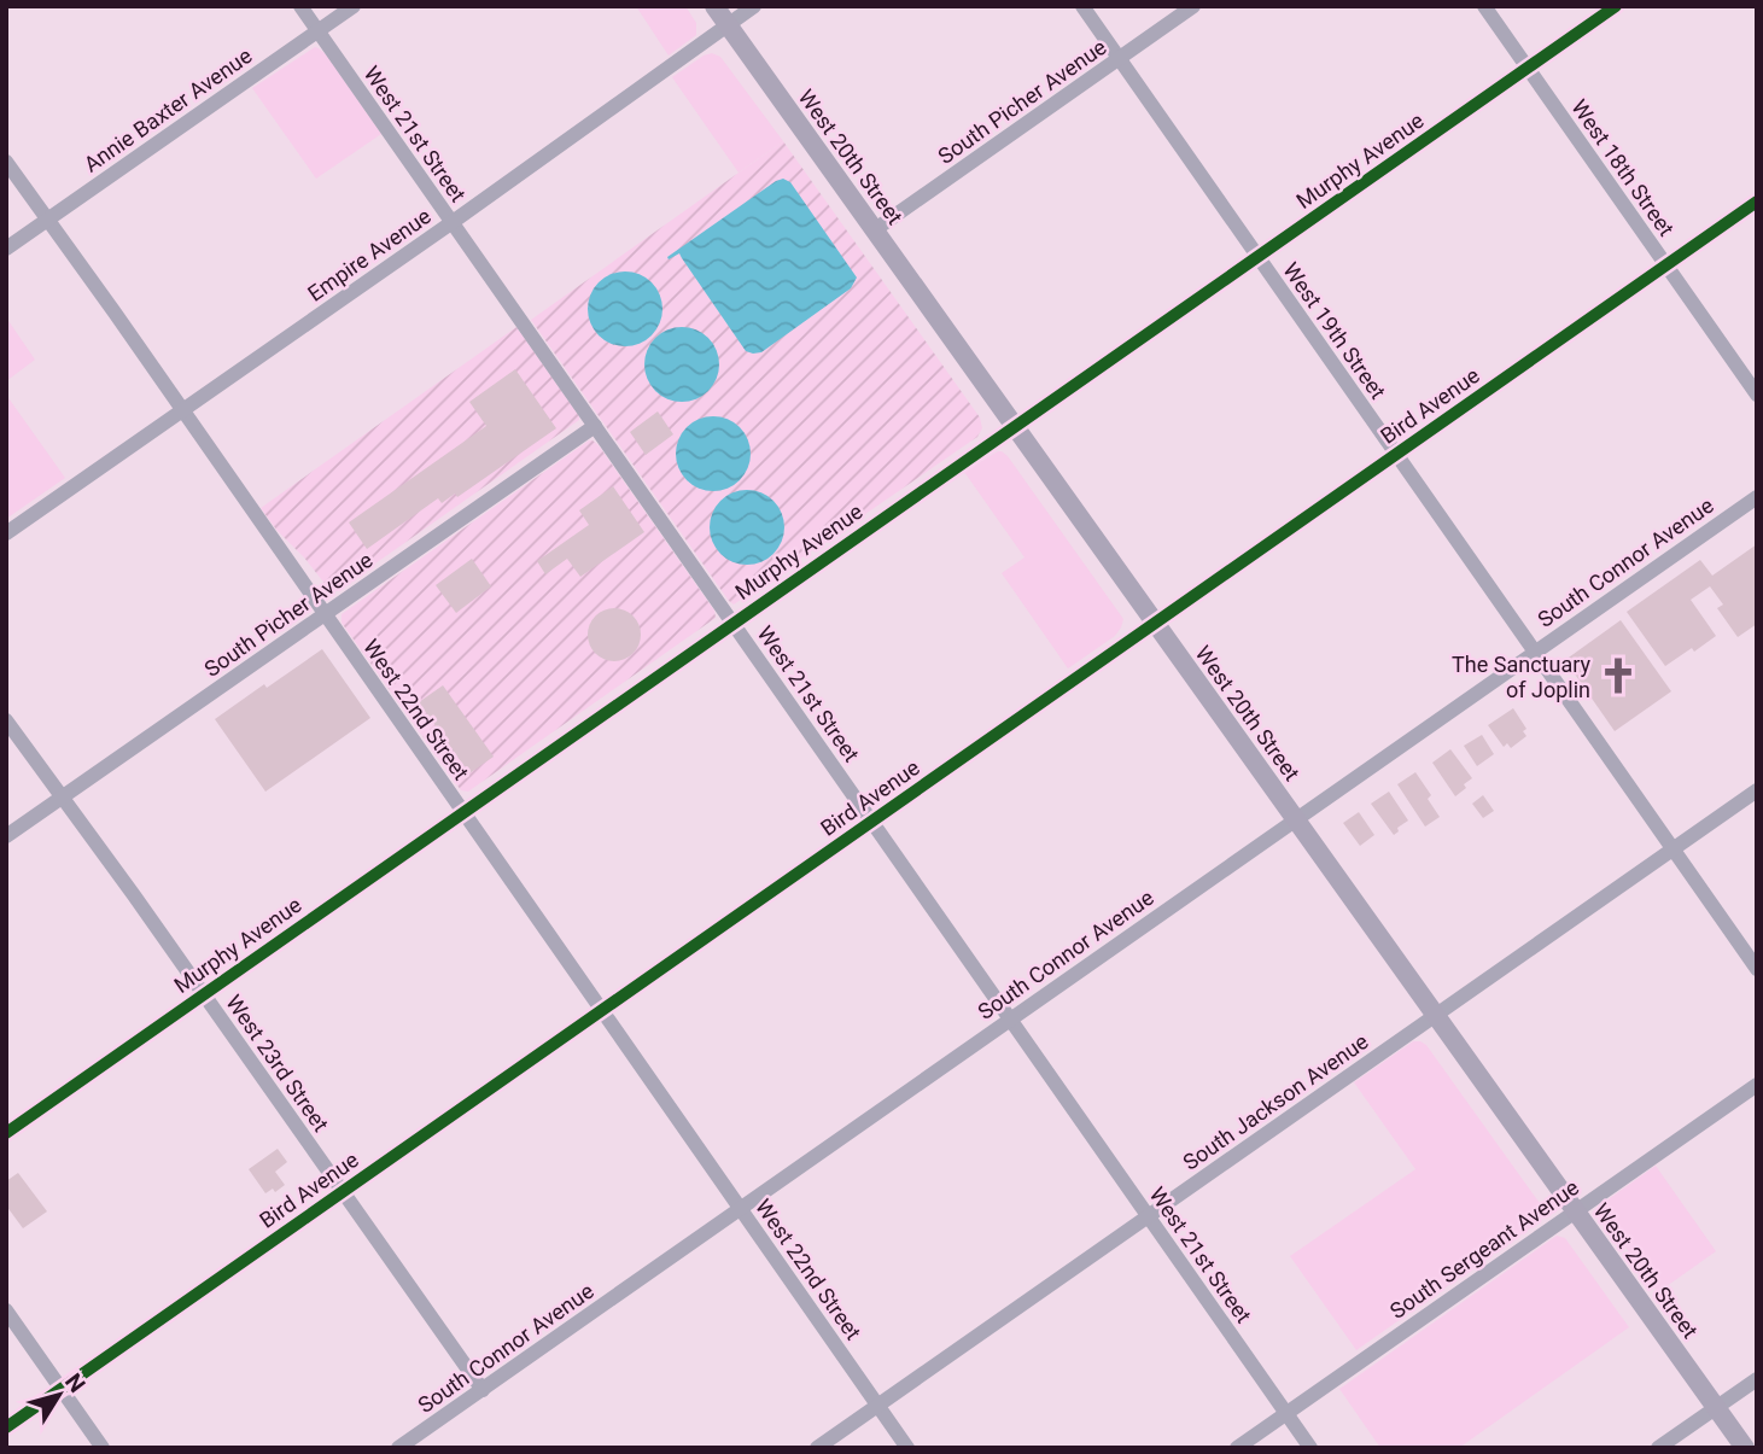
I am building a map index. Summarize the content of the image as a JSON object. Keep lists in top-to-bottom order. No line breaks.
{"streets":{"main road":["West 20th Street"],"street":["South Picher Avenue","Annie Baxter Avenue","West 21st Street","Murphy Avenue","West 18th Street","Empire Avenue","West 19th Street","Bird Avenue","South Connor Avenue","West 22nd Street","West 23rd Street","South Jackson Avenue","South Sergeant Avenue"]},"crossings":[["South Picher Avenue","West 21st Street"],["South Picher Avenue","West 20th Street"],["South Picher Avenue","West 19th Street"],["South Picher Avenue","West 22nd Street"],["South Picher Avenue","West 23rd Street"],["Annie Baxter Avenue","West 21st Street"],["Annie Baxter Avenue","West 22nd Street"],["West 21st Street","Murphy Avenue"],["West 21st Street","Empire Avenue"],["West 21st Street","Bird Avenue"],["West 21st Street","South Connor Avenue"],["West 21st Street","South Jackson Avenue"],["West 21st Street","South Sergeant Avenue"],["West 20th Street","Murphy Avenue"],["West 20th Street","Empire Avenue"],["West 20th Street","Bird Avenue"],["West 20th Street","South Connor Avenue"],["West 20th Street","South Jackson Avenue"],["West 20th Street","South Sergeant Avenue"],["Murphy Avenue","West 18th Street"],["Murphy Avenue","West 19th Street"],["Murphy Avenue","West 22nd Street"],["Murphy Avenue","West 23rd Street"],["West 18th Street","Bird Avenue"],["Empire Avenue","West 22nd Street"],["West 19th Street","Bird Avenue"],["West 19th Street","South Connor Avenue"],["West 19th Street","South Jackson Avenue"],["Bird Avenue","West 22nd Street"],["Bird Avenue","West 23rd Street"],["South Connor Avenue","West 22nd Street"],["South Connor Avenue","West 23rd Street"],["West 22nd Street","South Jackson Avenue"]],"places":{"church":["The Sanctuary of Joplin"]},"north":"top right"}
